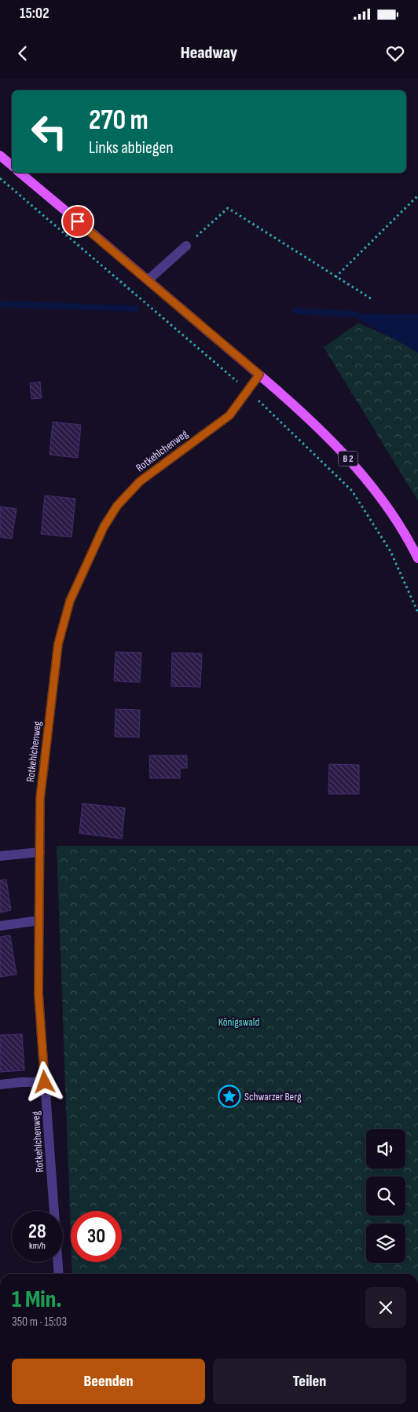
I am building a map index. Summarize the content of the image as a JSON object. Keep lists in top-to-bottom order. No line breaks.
{"streets":{"main road":["B 2"],"street":["Rotkehlchenweg"]},"crossings":[["Rotkehlchenweg","B 2"]],"parks":["Königswald"],"places":{"place":["Schwarzer Berg"]},"page":{"status":"15:02","header":"Headway","turn":["270 m","Links abbiegen"],"speed":"28 km/h","limit":"30","heading":["1 Min.","350 m · 15:03"],"buttons":["Beenden","Teilen"]}}
